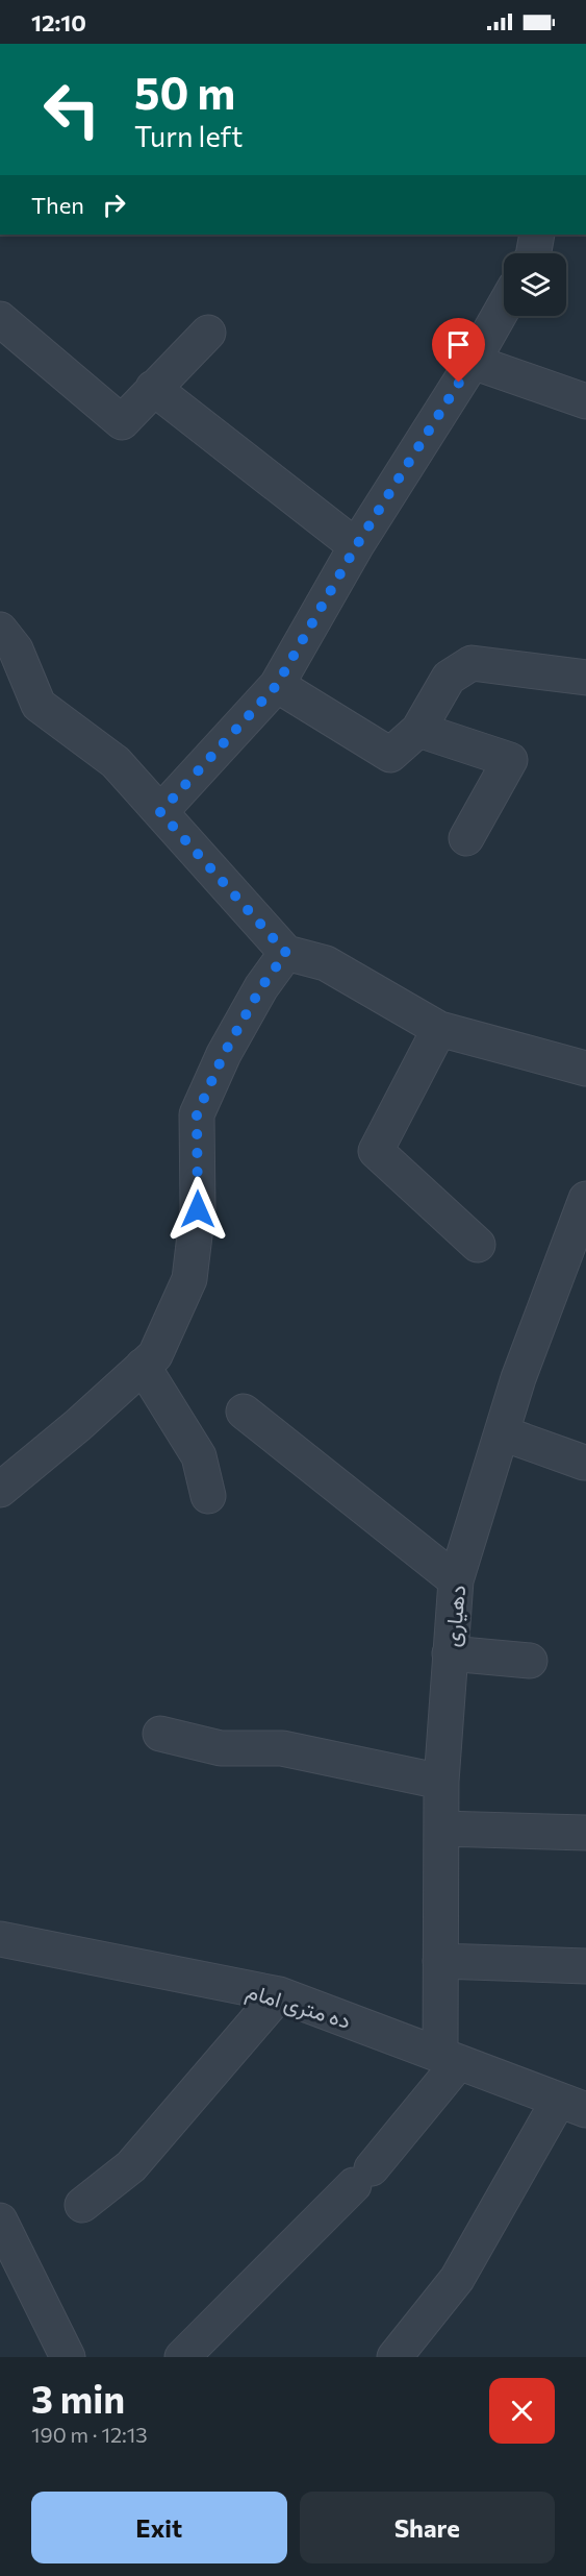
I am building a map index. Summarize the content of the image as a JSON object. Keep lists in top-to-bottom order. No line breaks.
{"streets":{"street":["دهیاری","ده متری امام"]},"crossings":[["دهیاری","ده متری امام"]],"page":{"status":"12:10","turn":["50 m","Turn left"],"then":"Then","heading":["3 min","190 m · 12:13"],"buttons":["Exit","Share"]}}
